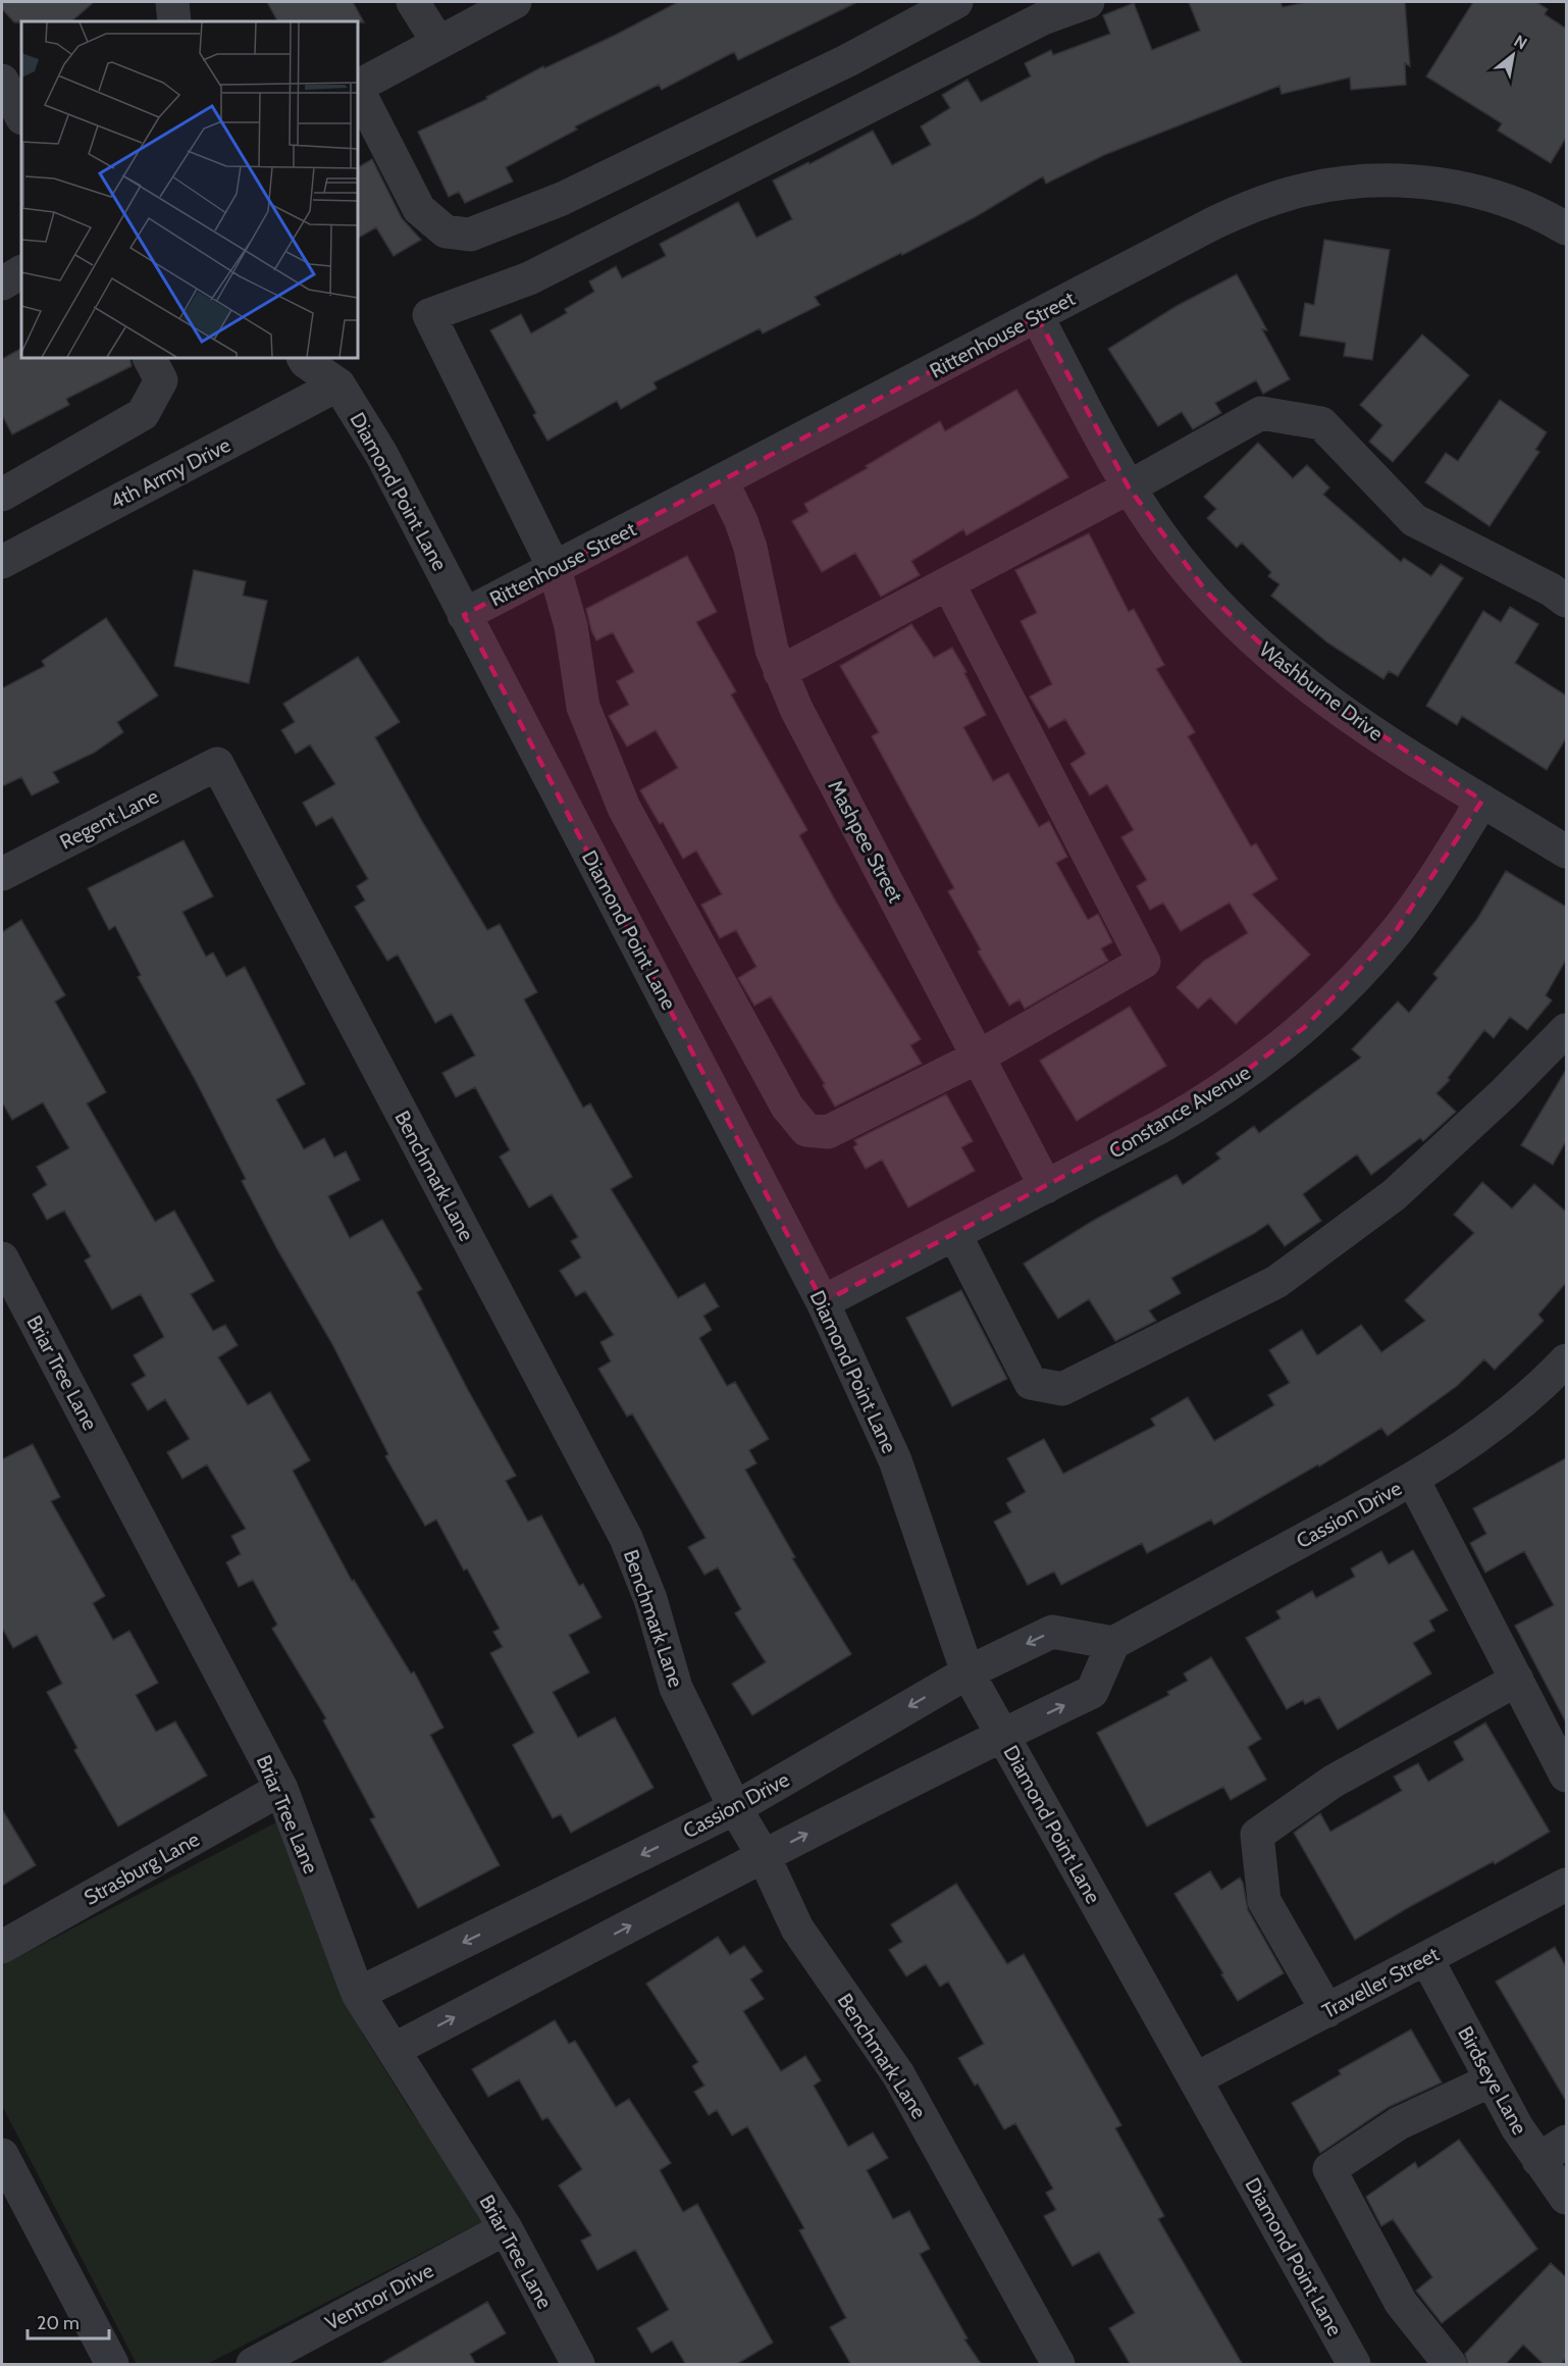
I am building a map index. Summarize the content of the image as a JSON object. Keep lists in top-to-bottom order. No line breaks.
{"streets":{"street":["Rittenhouse Street","4th Army Drive","Diamond Point Lane","Washburne Drive","Regent Lane","Mashpee Street","Constance Avenue","Benchmark Lane","Briar Tree Lane","Cassion Drive","Strasburg Lane","Traveller Street","Birdseye Lane","Ventnor Drive"]},"crossings":[["Rittenhouse Street","Diamond Point Lane"],["Rittenhouse Street","Washburne Drive"],["Rittenhouse Street","Mashpee Street"],["4th Army Drive","Diamond Point Lane"],["Diamond Point Lane","Constance Avenue"],["Diamond Point Lane","Cassion Drive"],["Diamond Point Lane","Traveller Street"],["Washburne Drive","Constance Avenue"],["Regent Lane","Benchmark Lane"],["Mashpee Street","Constance Avenue"],["Benchmark Lane","Cassion Drive"],["Briar Tree Lane","Cassion Drive"],["Briar Tree Lane","Strasburg Lane"],["Briar Tree Lane","Ventnor Drive"],["Traveller Street","Birdseye Lane"]],"scale_bar":"20 m","north":"top right"}
